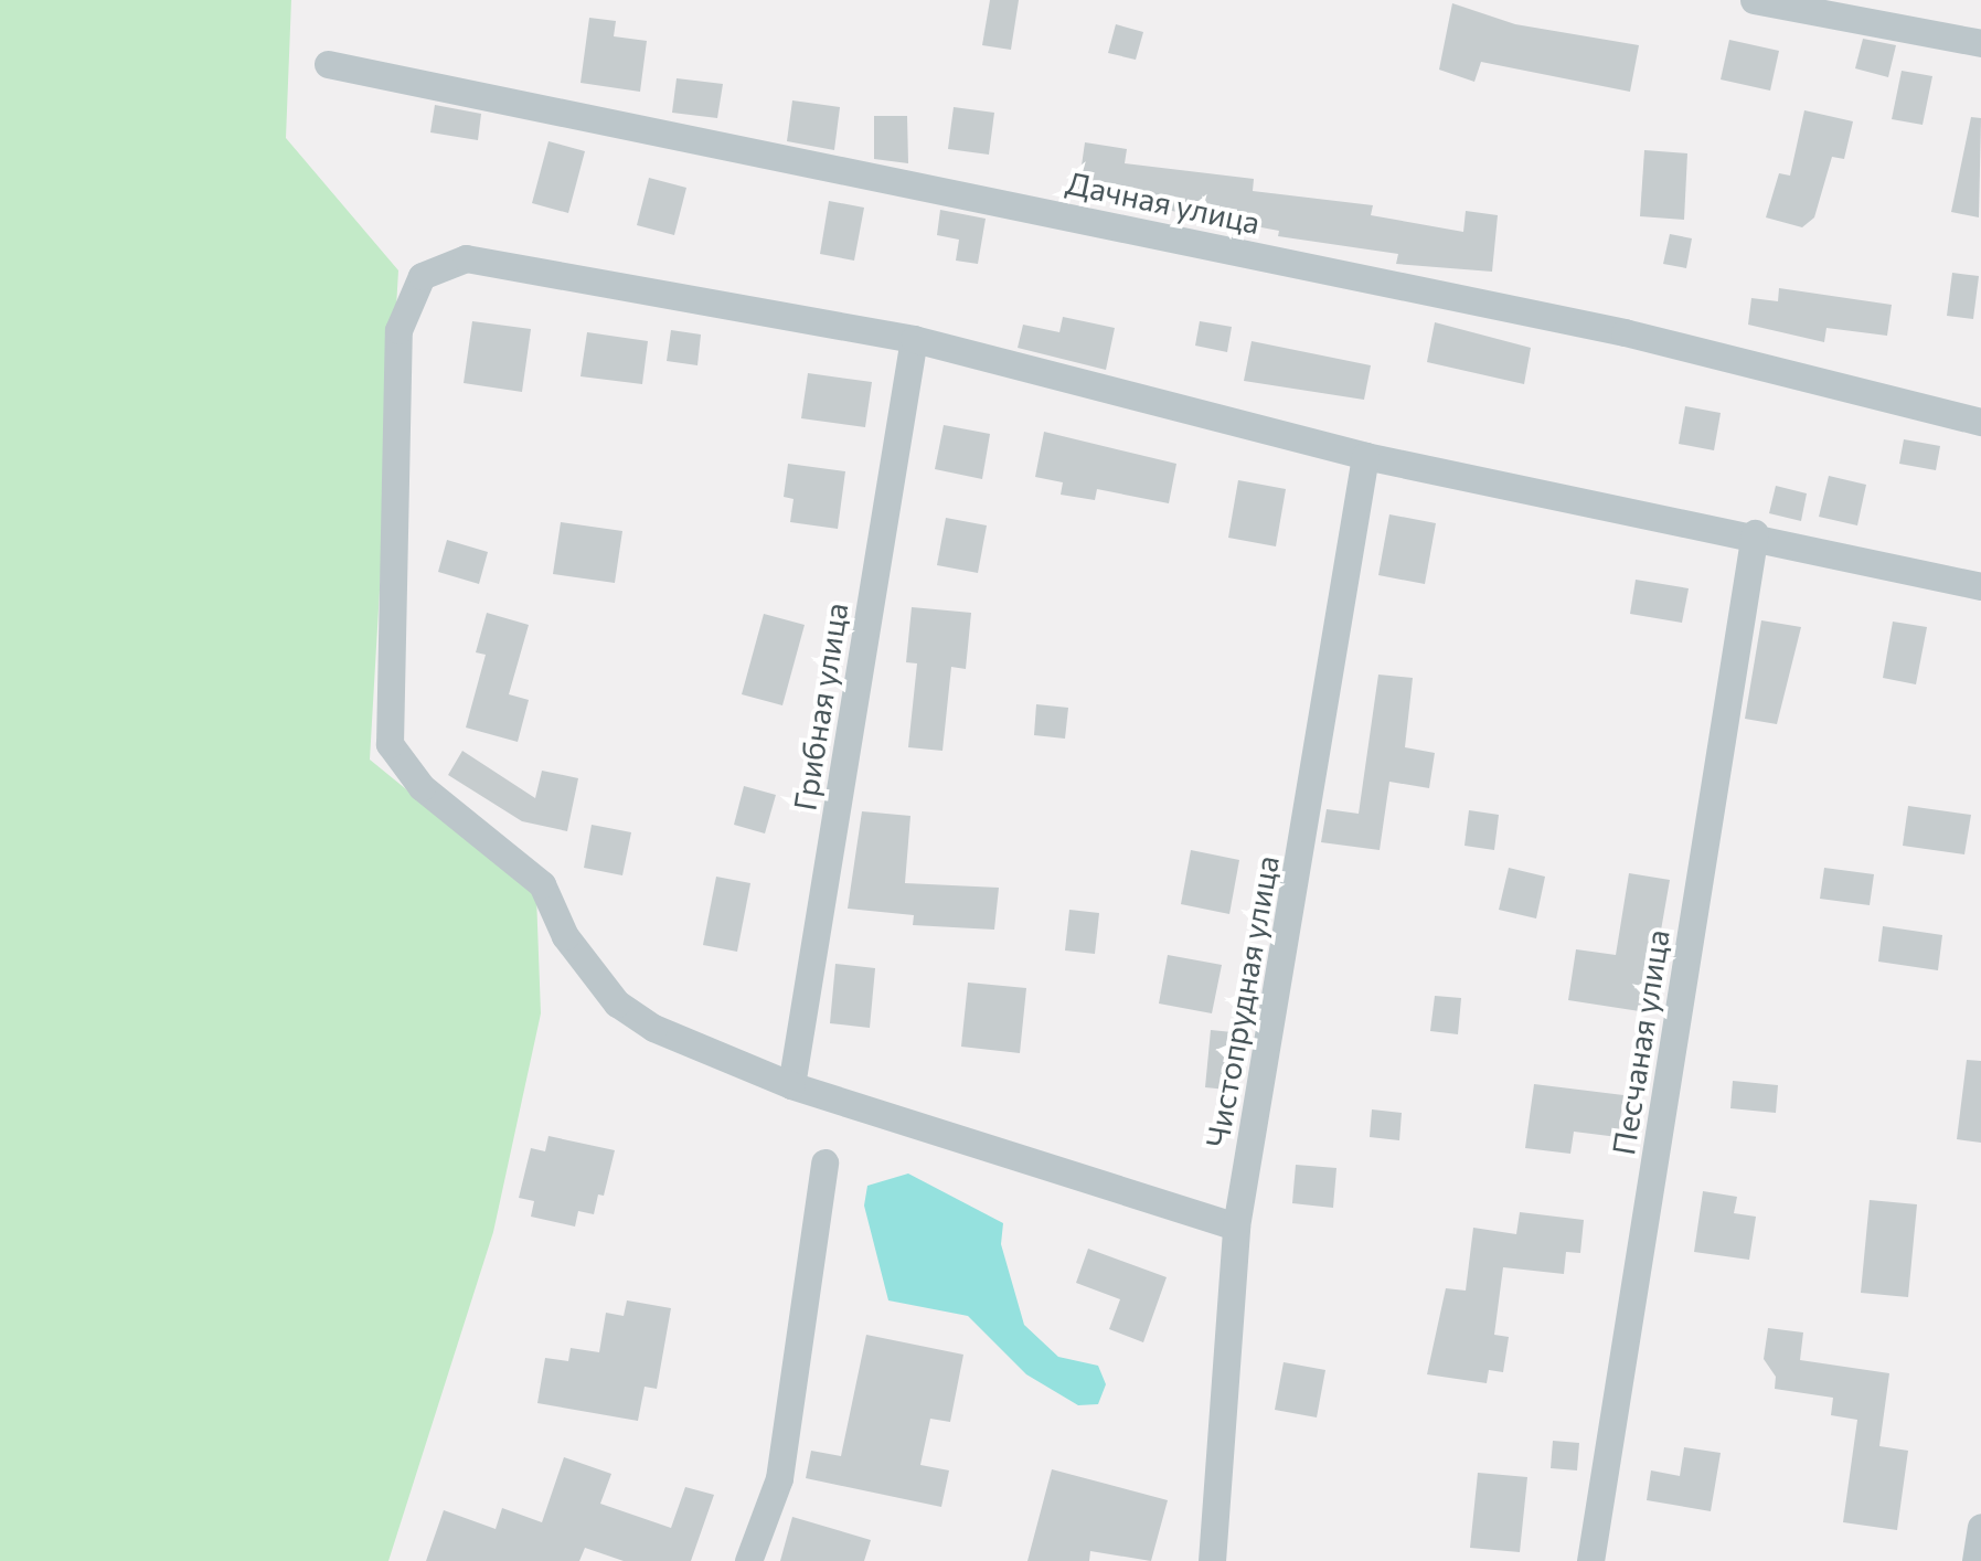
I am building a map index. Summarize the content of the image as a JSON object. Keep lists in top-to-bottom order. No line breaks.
{"streets":{"street":["Дачная улица","Грибная улица","Чистопрудная улица","Песчаная улица"]}}
